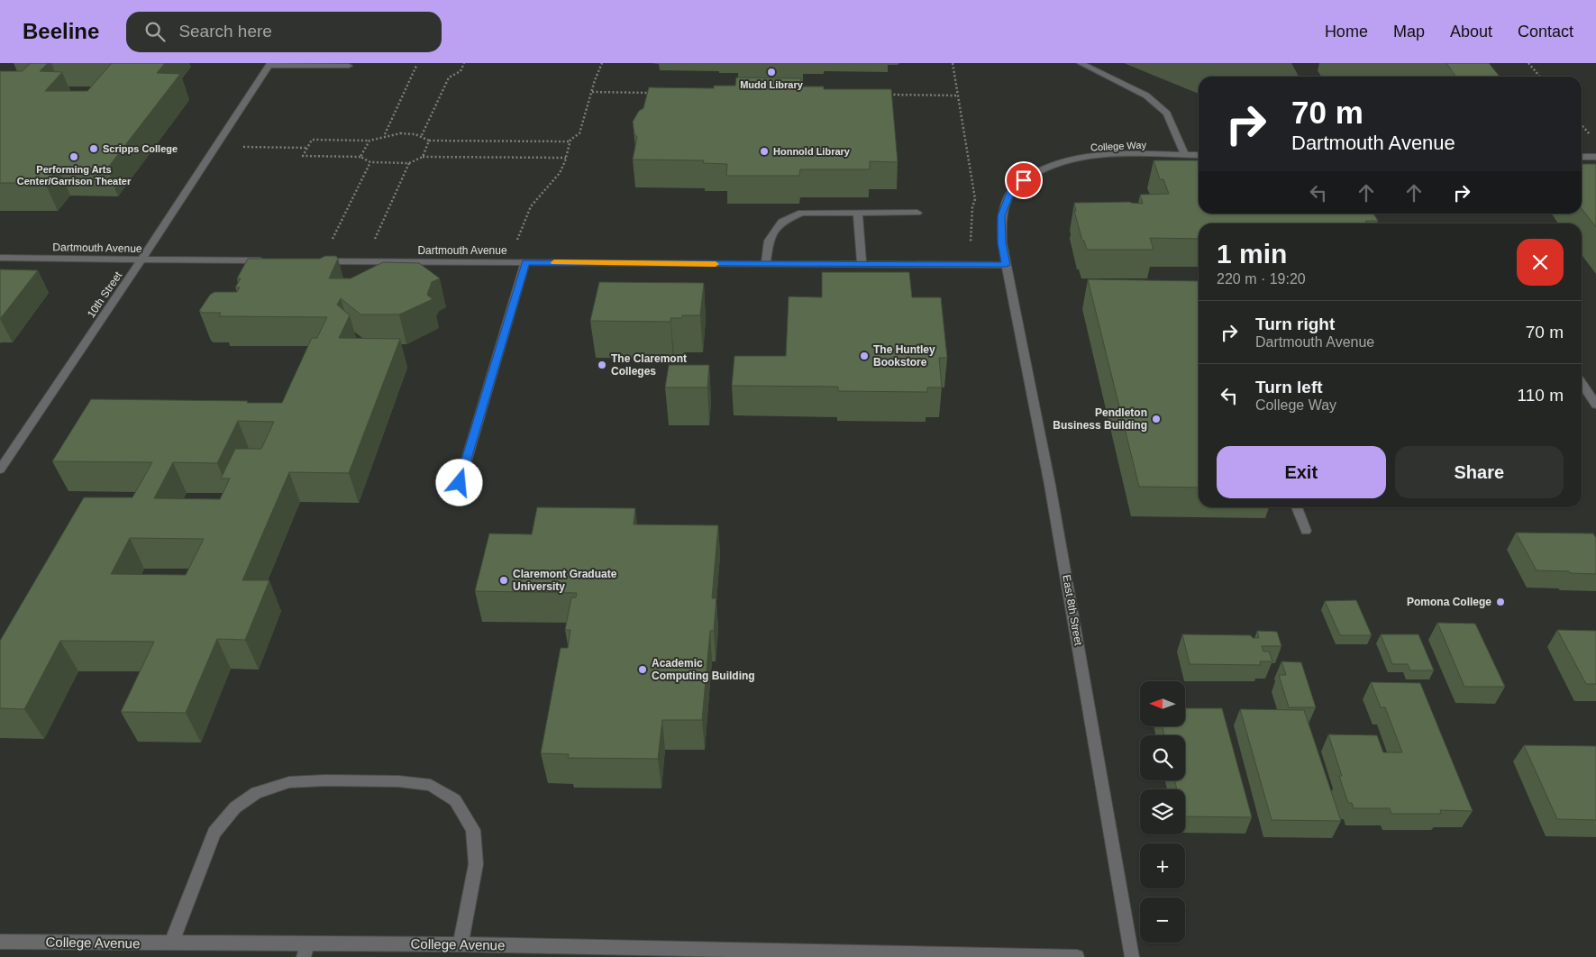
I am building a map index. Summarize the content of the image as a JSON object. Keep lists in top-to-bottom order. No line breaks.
{"streets":{"street":["College Way","Dartmouth Avenue","10th Street","East 8th Street","College Avenue"]},"crossings":[["College Way","Dartmouth Avenue"],["College Way","East 8th Street"],["Dartmouth Avenue","10th Street"],["Dartmouth Avenue","East 8th Street"]],"places":["Mudd Library","Scripps College","Honnold Library","Performing Arts Center/Garrison Theater","The Huntley Bookstore","The Claremont Colleges","Pendleton Business Building","Claremont Graduate University","Pomona College","Academic Computing Building"],"north":"left","page":{"header":"Beeline","search":"Search here","nav":["Home","Map","About","Contact"],"turn":["70 m","Dartmouth Avenue"],"heading":["1 min","220 m · 19:20"],"list":[{"name":"Turn right","note":"Dartmouth Avenue","value":"70 m"},{"name":"Turn left","note":"College Way","value":"110 m"}],"buttons":["Exit","Share"],"map_buttons":["+","−"]}}
